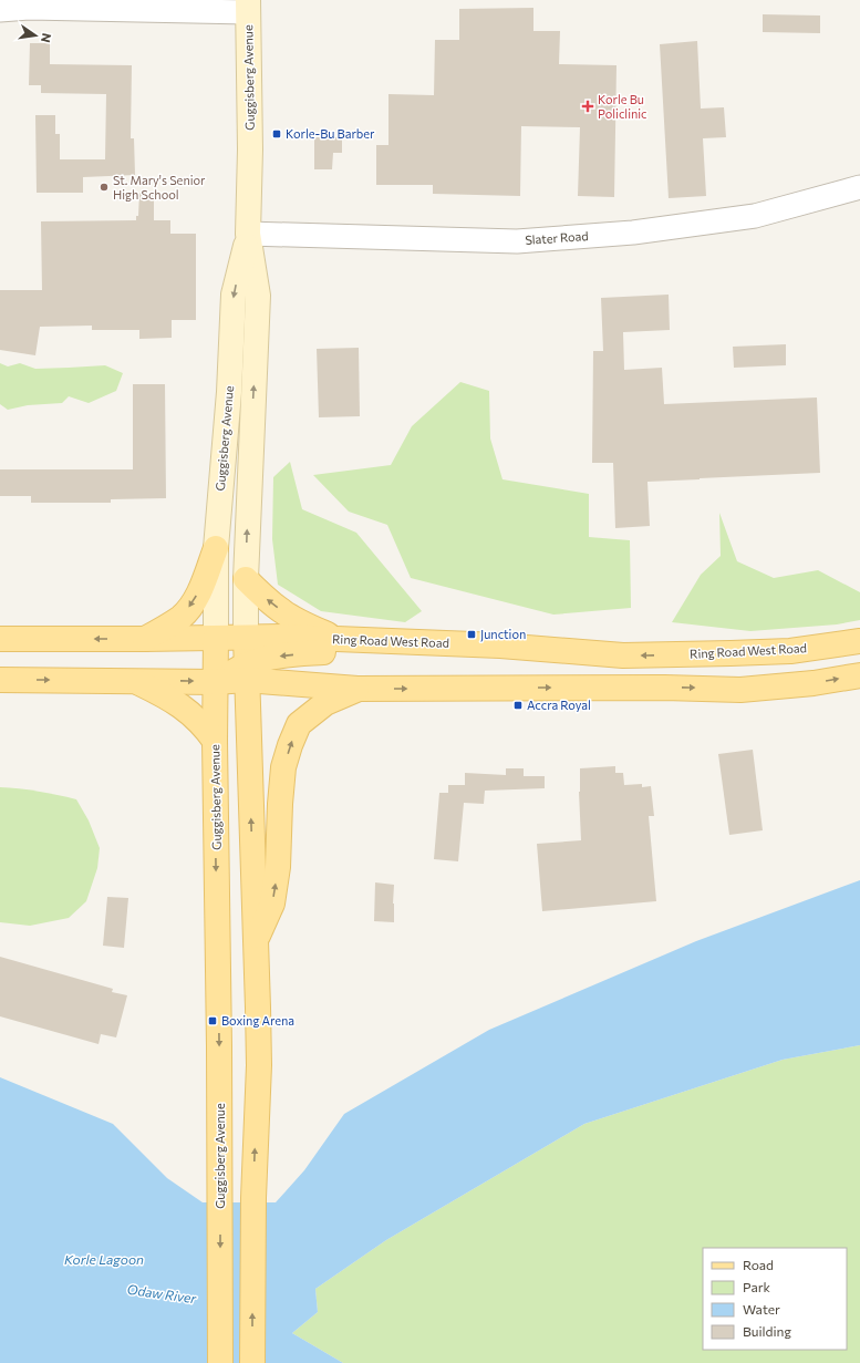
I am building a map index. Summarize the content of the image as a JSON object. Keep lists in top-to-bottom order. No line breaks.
{"streets":{"main road":["Guggisberg Avenue","Ring Road West Road"],"street":["Slater Road"]},"crossings":[["Guggisberg Avenue","Slater Road"],["Guggisberg Avenue","Ring Road West Road"]],"water":["Korle Lagoon","Odaw River"],"places":{"health":["Korle Bu Policlinic"],"transit":["Korle-Bu Barber","Junction","Accra Royal","Boxing Arena"],"other":["St. Mary's Senior High School"]},"legend":["Road","Park","Water","Building"],"north":"right"}
